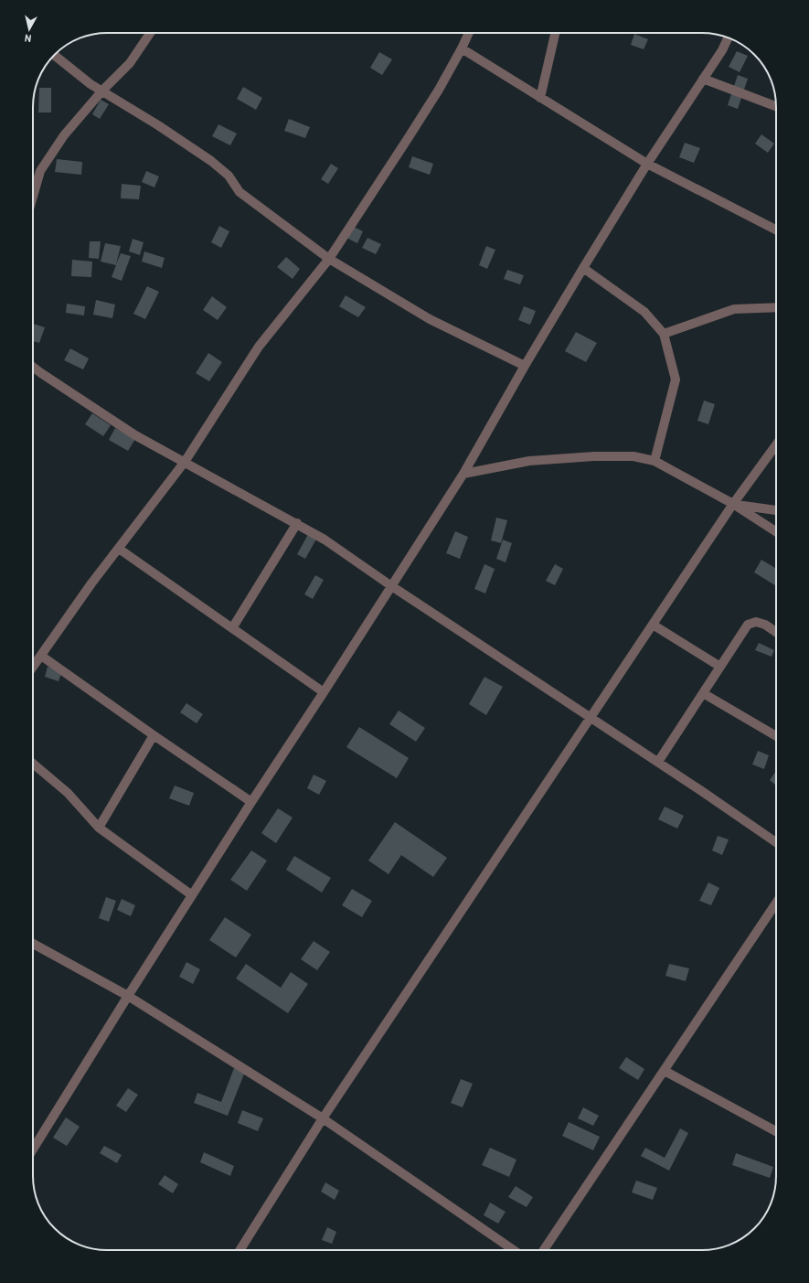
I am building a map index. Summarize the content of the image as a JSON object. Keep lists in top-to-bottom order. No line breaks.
{"north":"bottom"}
